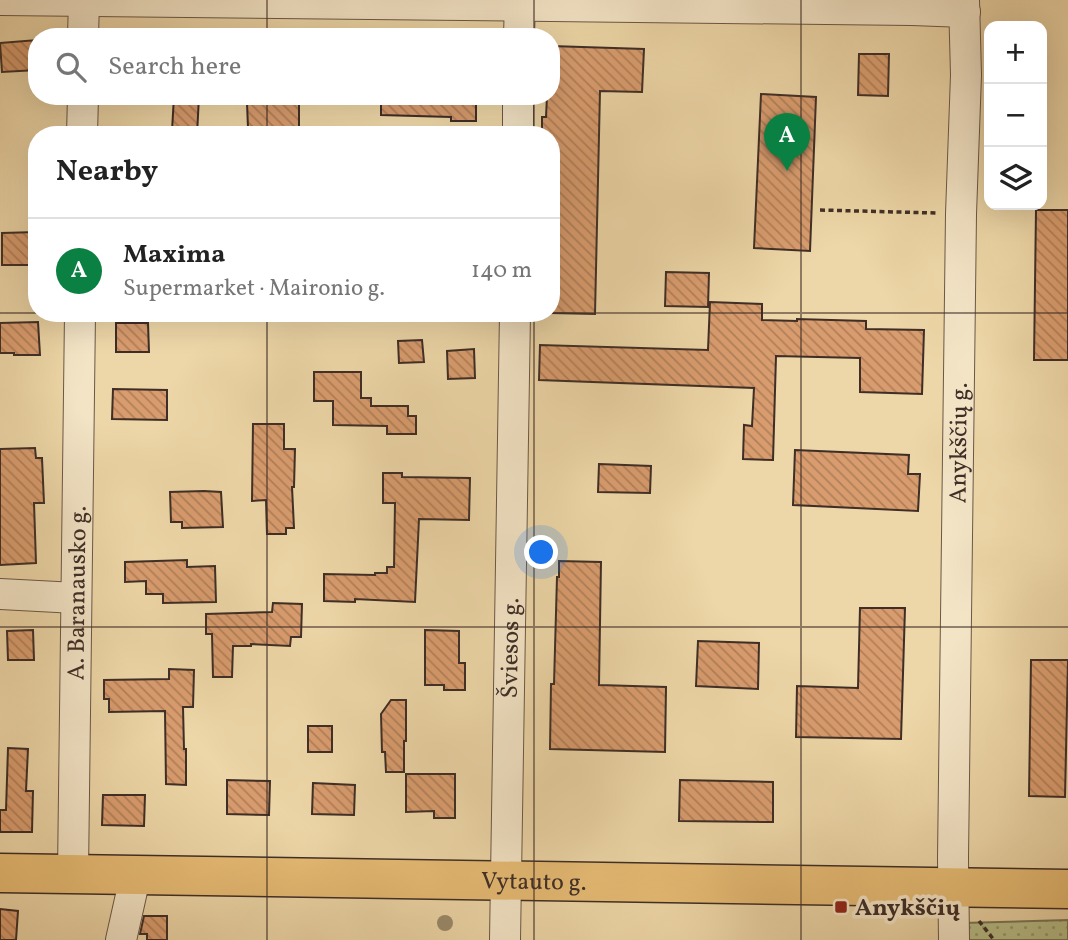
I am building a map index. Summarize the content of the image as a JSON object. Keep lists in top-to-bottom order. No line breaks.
{"streets":{"main road":["Vytauto g."],"street":["Anykščių g.","A. Baranausko g.","Šviesos g."]},"crossings":[["Anykščių g.","Vytauto g."],["A. Baranausko g.","Vytauto g."],["Šviesos g.","Vytauto g."]],"places":{"transit":["Anykščių"]},"page":{"map_buttons":["+","−"],"search":"Search here","pins":"A","heading":"Nearby","list":[{"mark":"A","name":"Maxima","note":"Supermarket · Maironio g.","value":"140 m"}]}}
